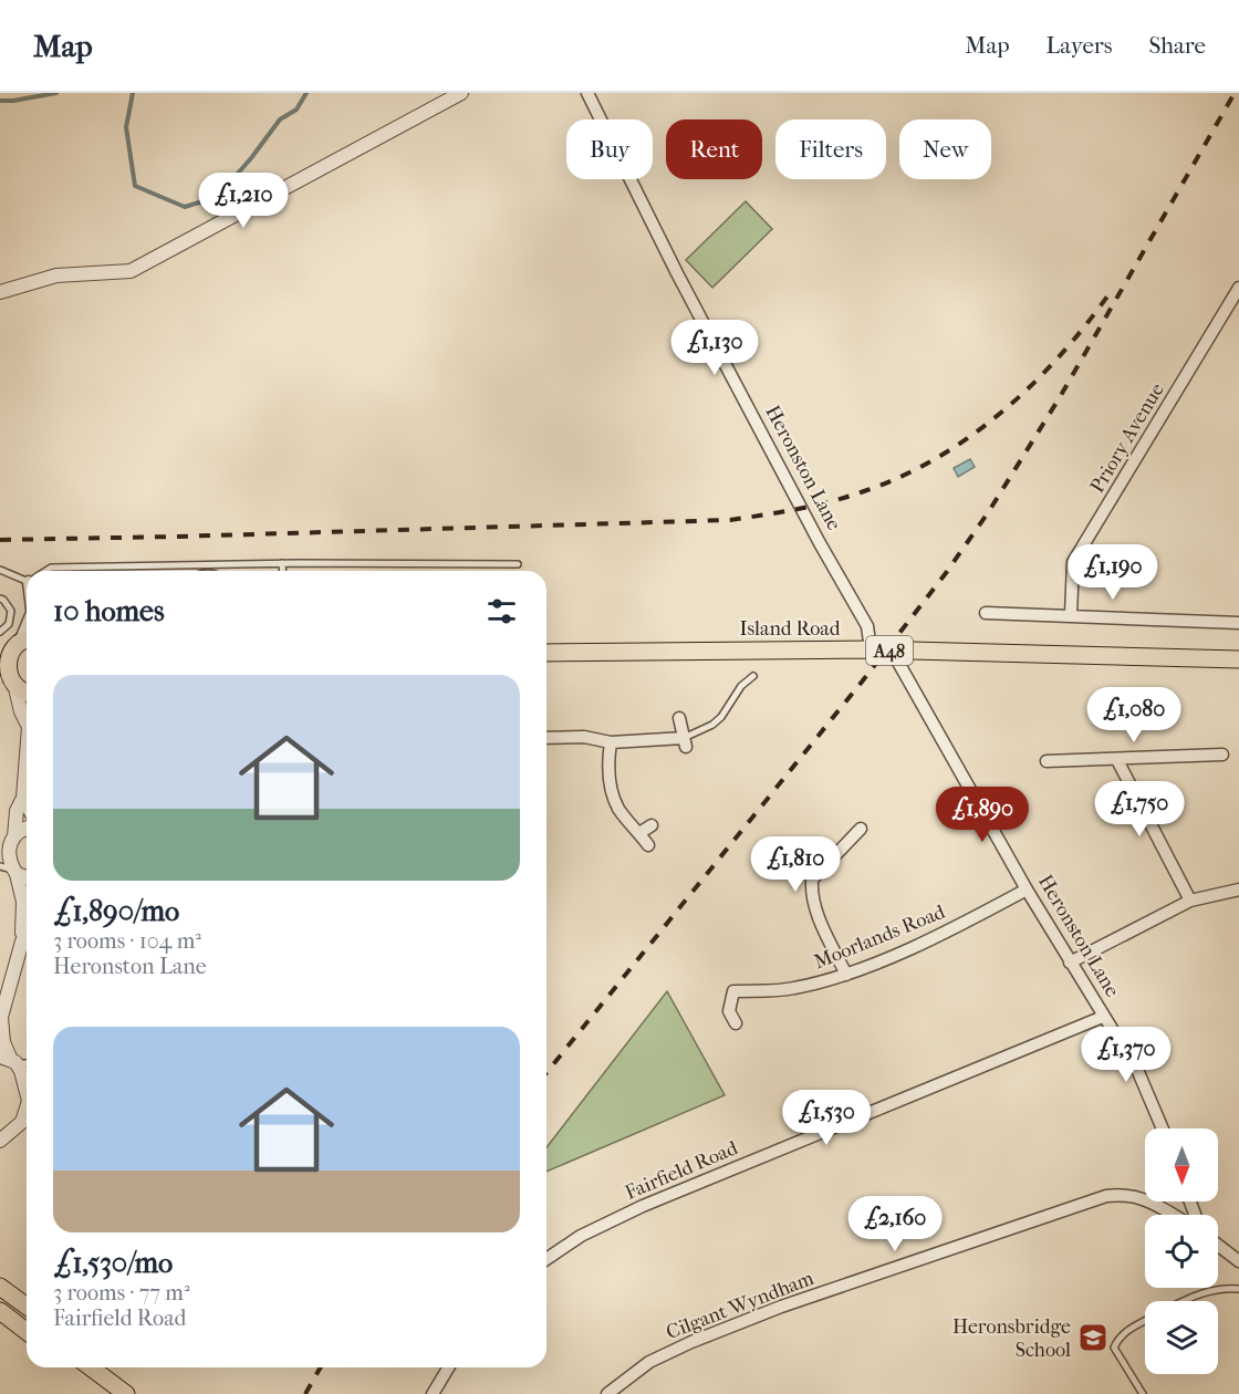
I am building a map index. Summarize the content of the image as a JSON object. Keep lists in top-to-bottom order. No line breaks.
{"streets":{"main road":["Island Road","A48"],"street":["Priory Avenue","Heronston Lane","Moorlands Road","Fairfield Road","Cilgant Wyndham"]},"crossings":[["Heronston Lane","Island Road"],["Heronston Lane","Moorlands Road"],["Heronston Lane","Fairfield Road"]],"places":{"school or university":["Heronsbridge School"]},"north":"bottom","page":{"header":"Map","nav":["Map","Layers","Share"],"chip":["Buy","Rent","Filters","New"],"price":["£1,210","£1,130","£1,190","£1,080","£1,750","£1,890","£1,810","£1,370","£1,530","£2,160"],"heading":"10 homes","list":[{"name":"£1,890/mo","note":"3 rooms · 104 m² · Heronston Lane"},{"name":"£1,530/mo","note":"3 rooms · 77 m² · Fairfield Road"}]}}
